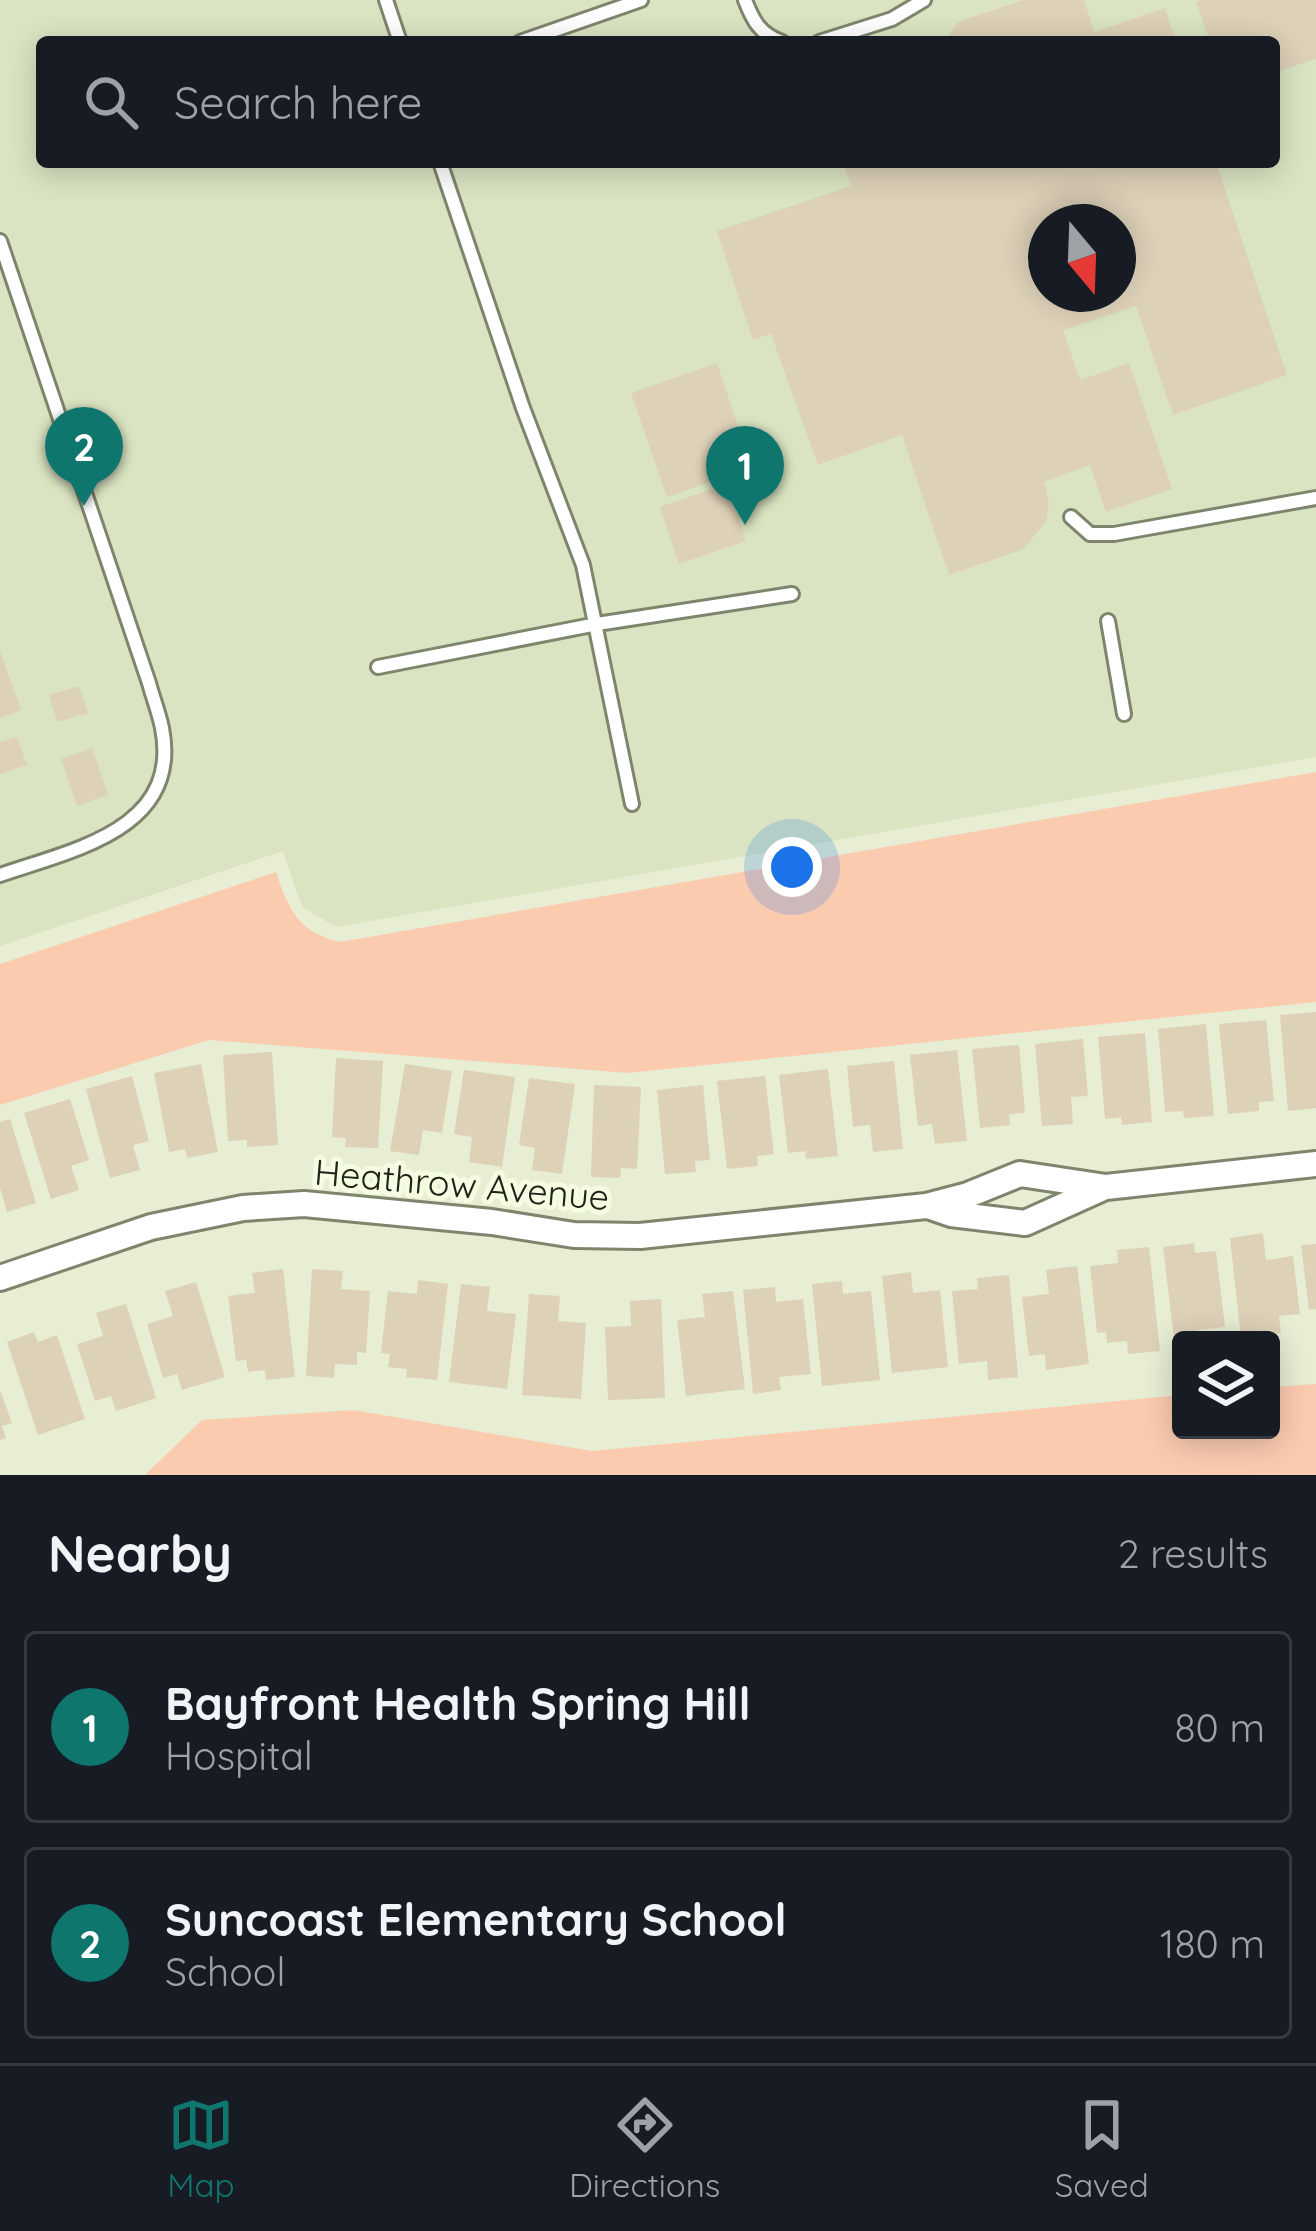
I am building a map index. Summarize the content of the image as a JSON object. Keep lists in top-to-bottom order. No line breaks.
{"streets":{"street":["Heathrow Avenue"]},"north":"bottom","page":{"search":"Search here","pins":["2","1"],"heading":["Nearby","2 results"],"list":[{"mark":"1","name":"Bayfront Health Spring Hill","note":"Hospital","value":"80 m"},{"mark":"2","name":"Suncoast Elementary School","note":"School","value":"180 m"}],"nav":["Map","Directions","Saved"]}}
